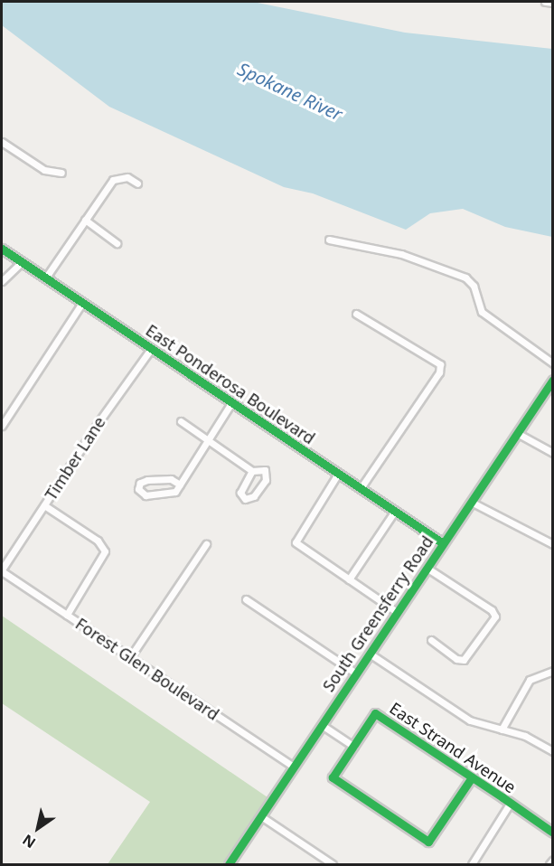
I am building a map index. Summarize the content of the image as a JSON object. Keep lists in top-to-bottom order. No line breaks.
{"streets":{"street":["East Ponderosa Boulevard","Timber Lane","South Greensferry Road","Forest Glen Boulevard","East Strand Avenue"]},"crossings":[["East Ponderosa Boulevard","Timber Lane"],["East Ponderosa Boulevard","South Greensferry Road"],["Timber Lane","Forest Glen Boulevard"],["South Greensferry Road","Forest Glen Boulevard"]],"water":["Spokane River"],"north":"bottom left"}
